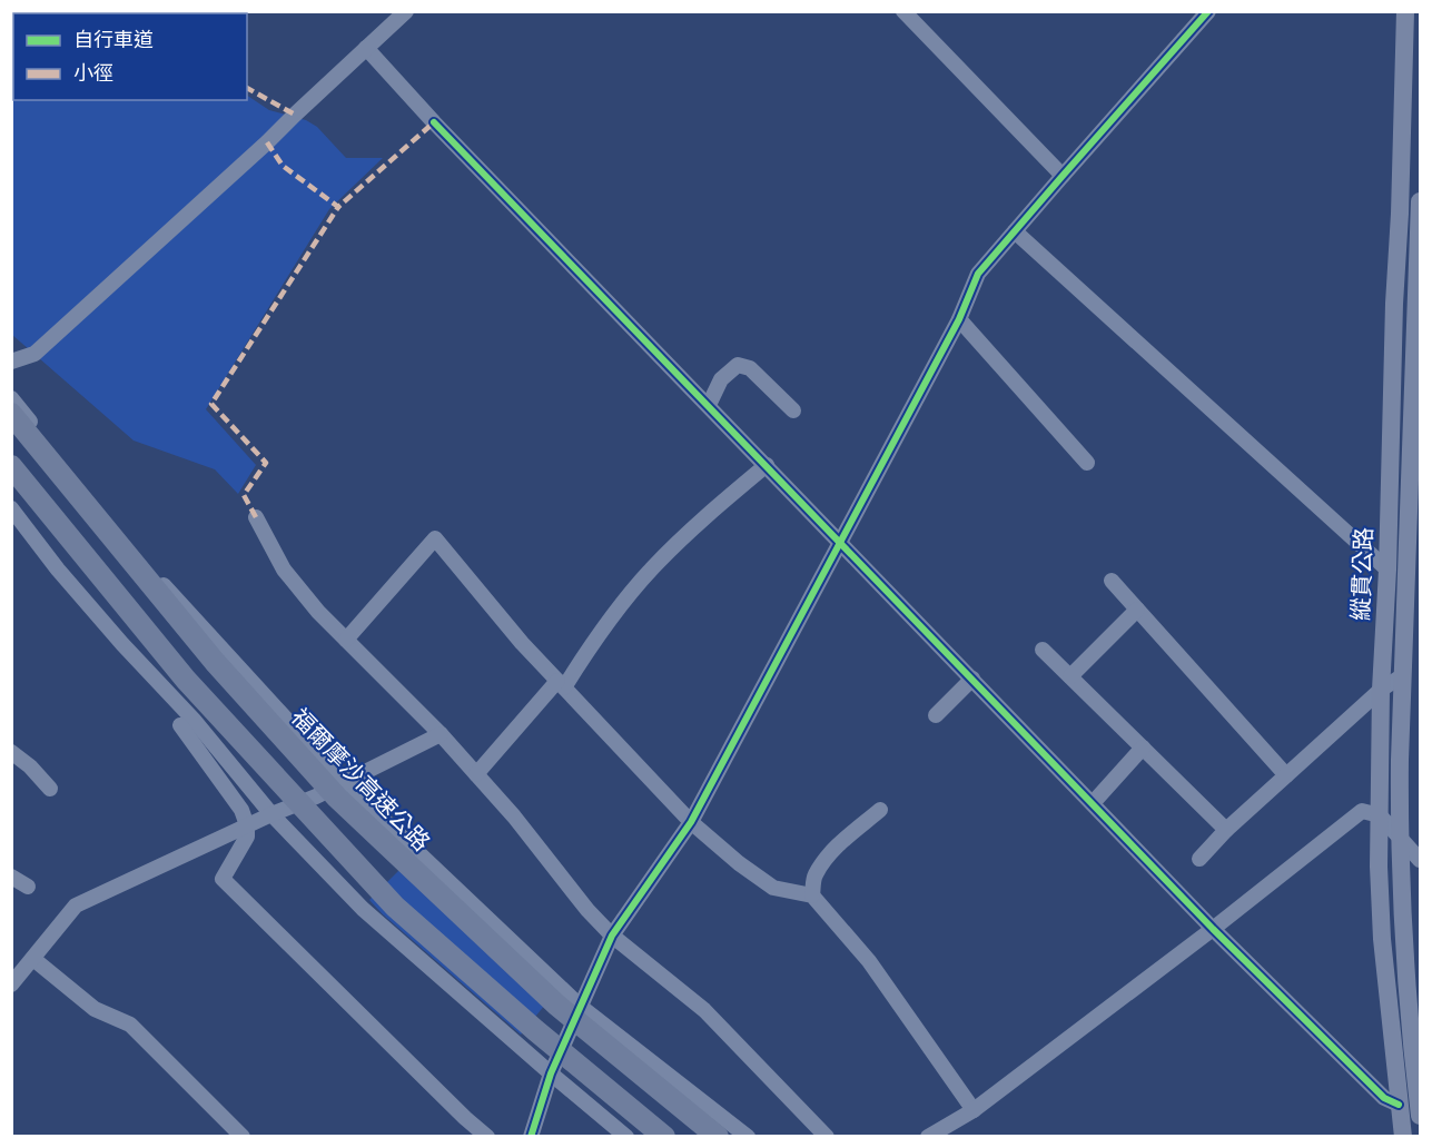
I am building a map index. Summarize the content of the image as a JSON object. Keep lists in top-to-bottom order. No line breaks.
{"streets":{"highway":["福爾摩沙高速公路"],"main road":["縱貫公路"]},"legend":["自行車道","小徑"]}
